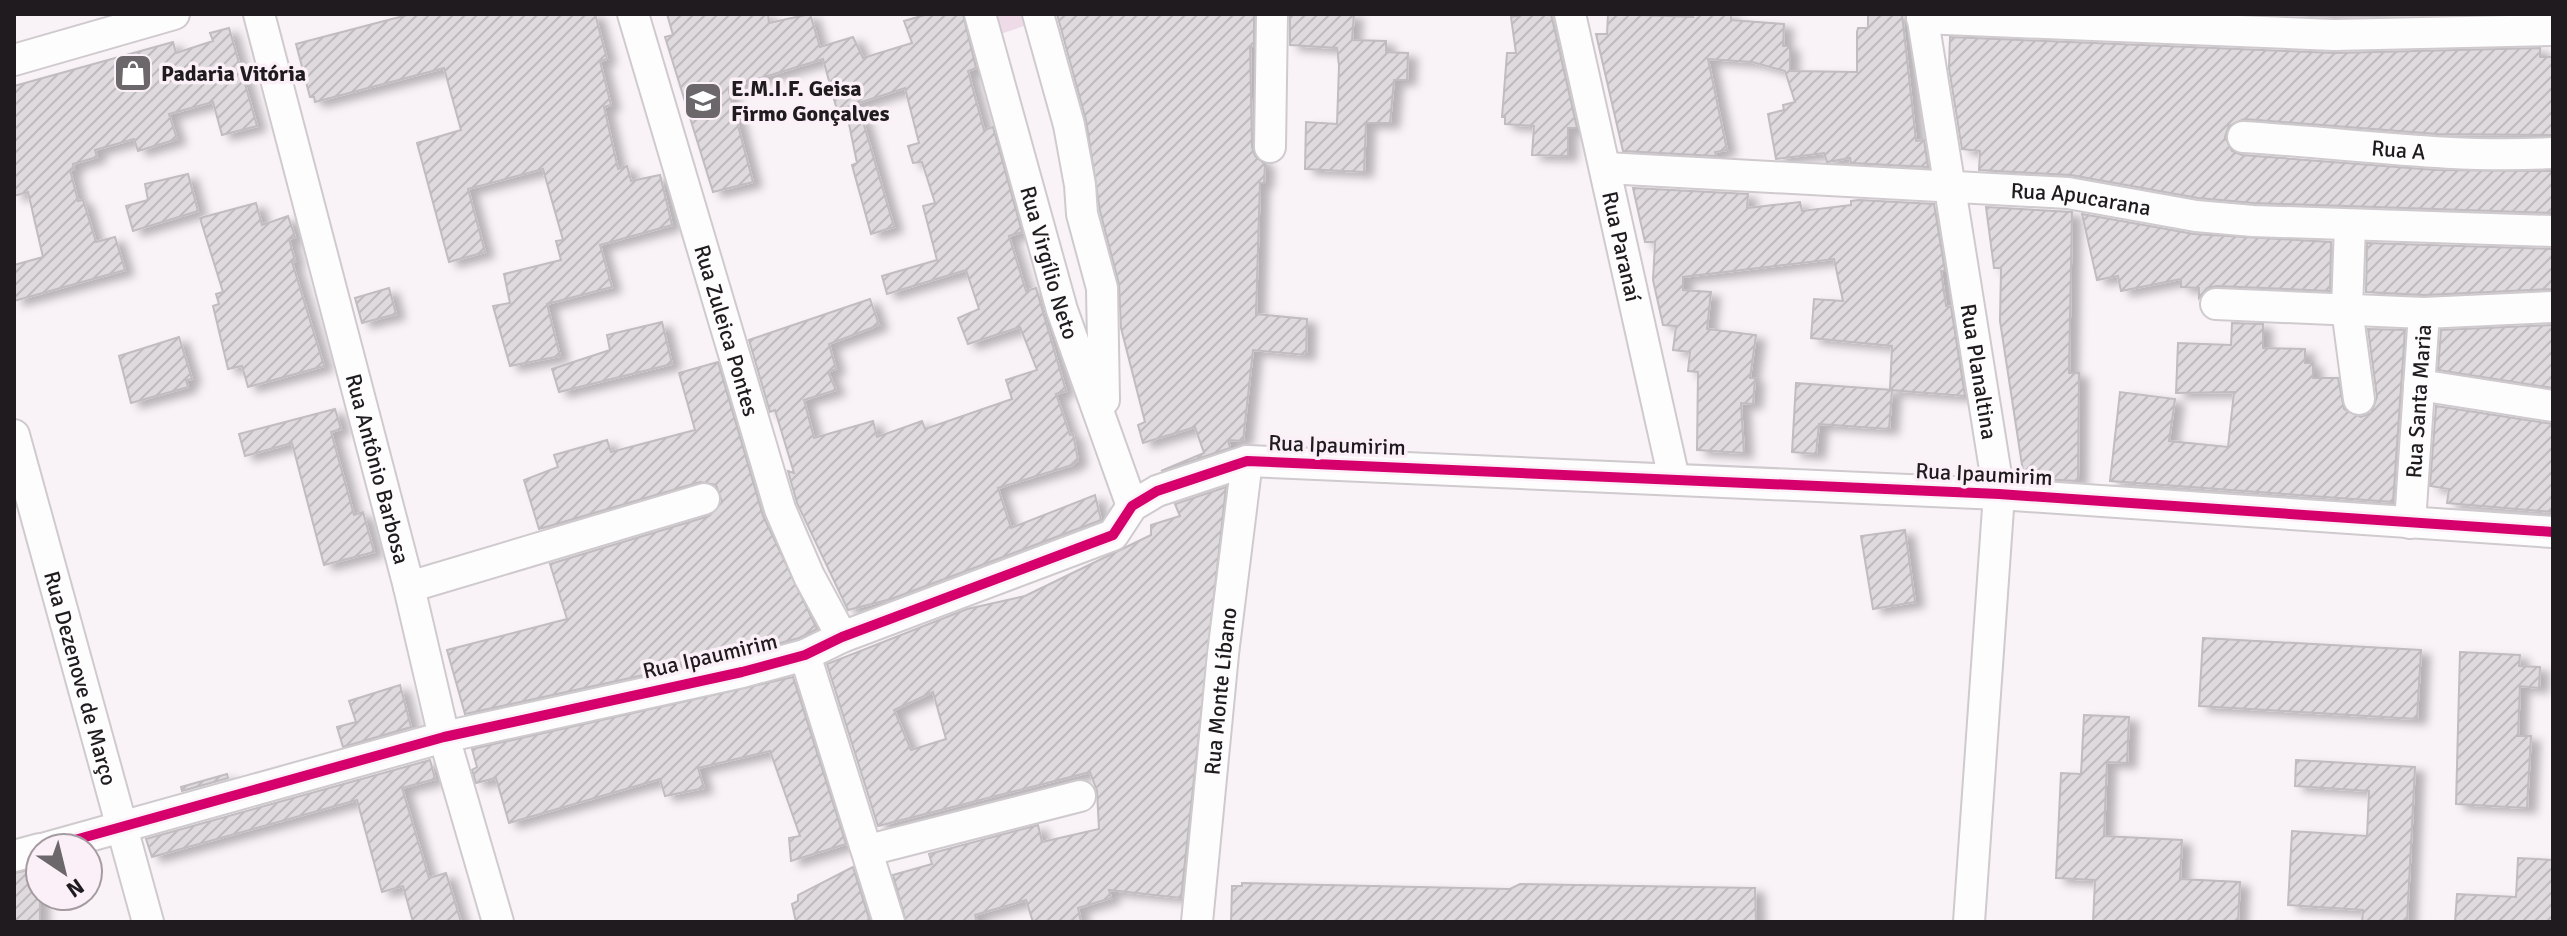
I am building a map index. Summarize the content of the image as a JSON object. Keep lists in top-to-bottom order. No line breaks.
{"streets":{"street":["Rua A","Rua Apucarana","Rua Paranaí","Rua Virgílio Neto","Rua Zuleica Pontes","Rua Planaltina","Rua Santa Maria","Rua Ipaumirim","Rua Antônio Barbosa","Rua Dezenove de Março","Rua Monte Líbano"]},"crossings":[["Rua Apucarana","Rua Paranaí"],["Rua Apucarana","Rua Planaltina"],["Rua Paranaí","Rua Ipaumirim"],["Rua Virgílio Neto","Rua Ipaumirim"],["Rua Zuleica Pontes","Rua Ipaumirim"],["Rua Planaltina","Rua Ipaumirim"],["Rua Santa Maria","Rua Ipaumirim"],["Rua Ipaumirim","Rua Antônio Barbosa"],["Rua Ipaumirim","Rua Dezenove de Março"],["Rua Ipaumirim","Rua Monte Líbano"]],"places":{"shop":["Padaria Vitória"],"school or university":["E.M.I.F. Geisa Firmo Gonçalves"]},"north":"bottom right"}
